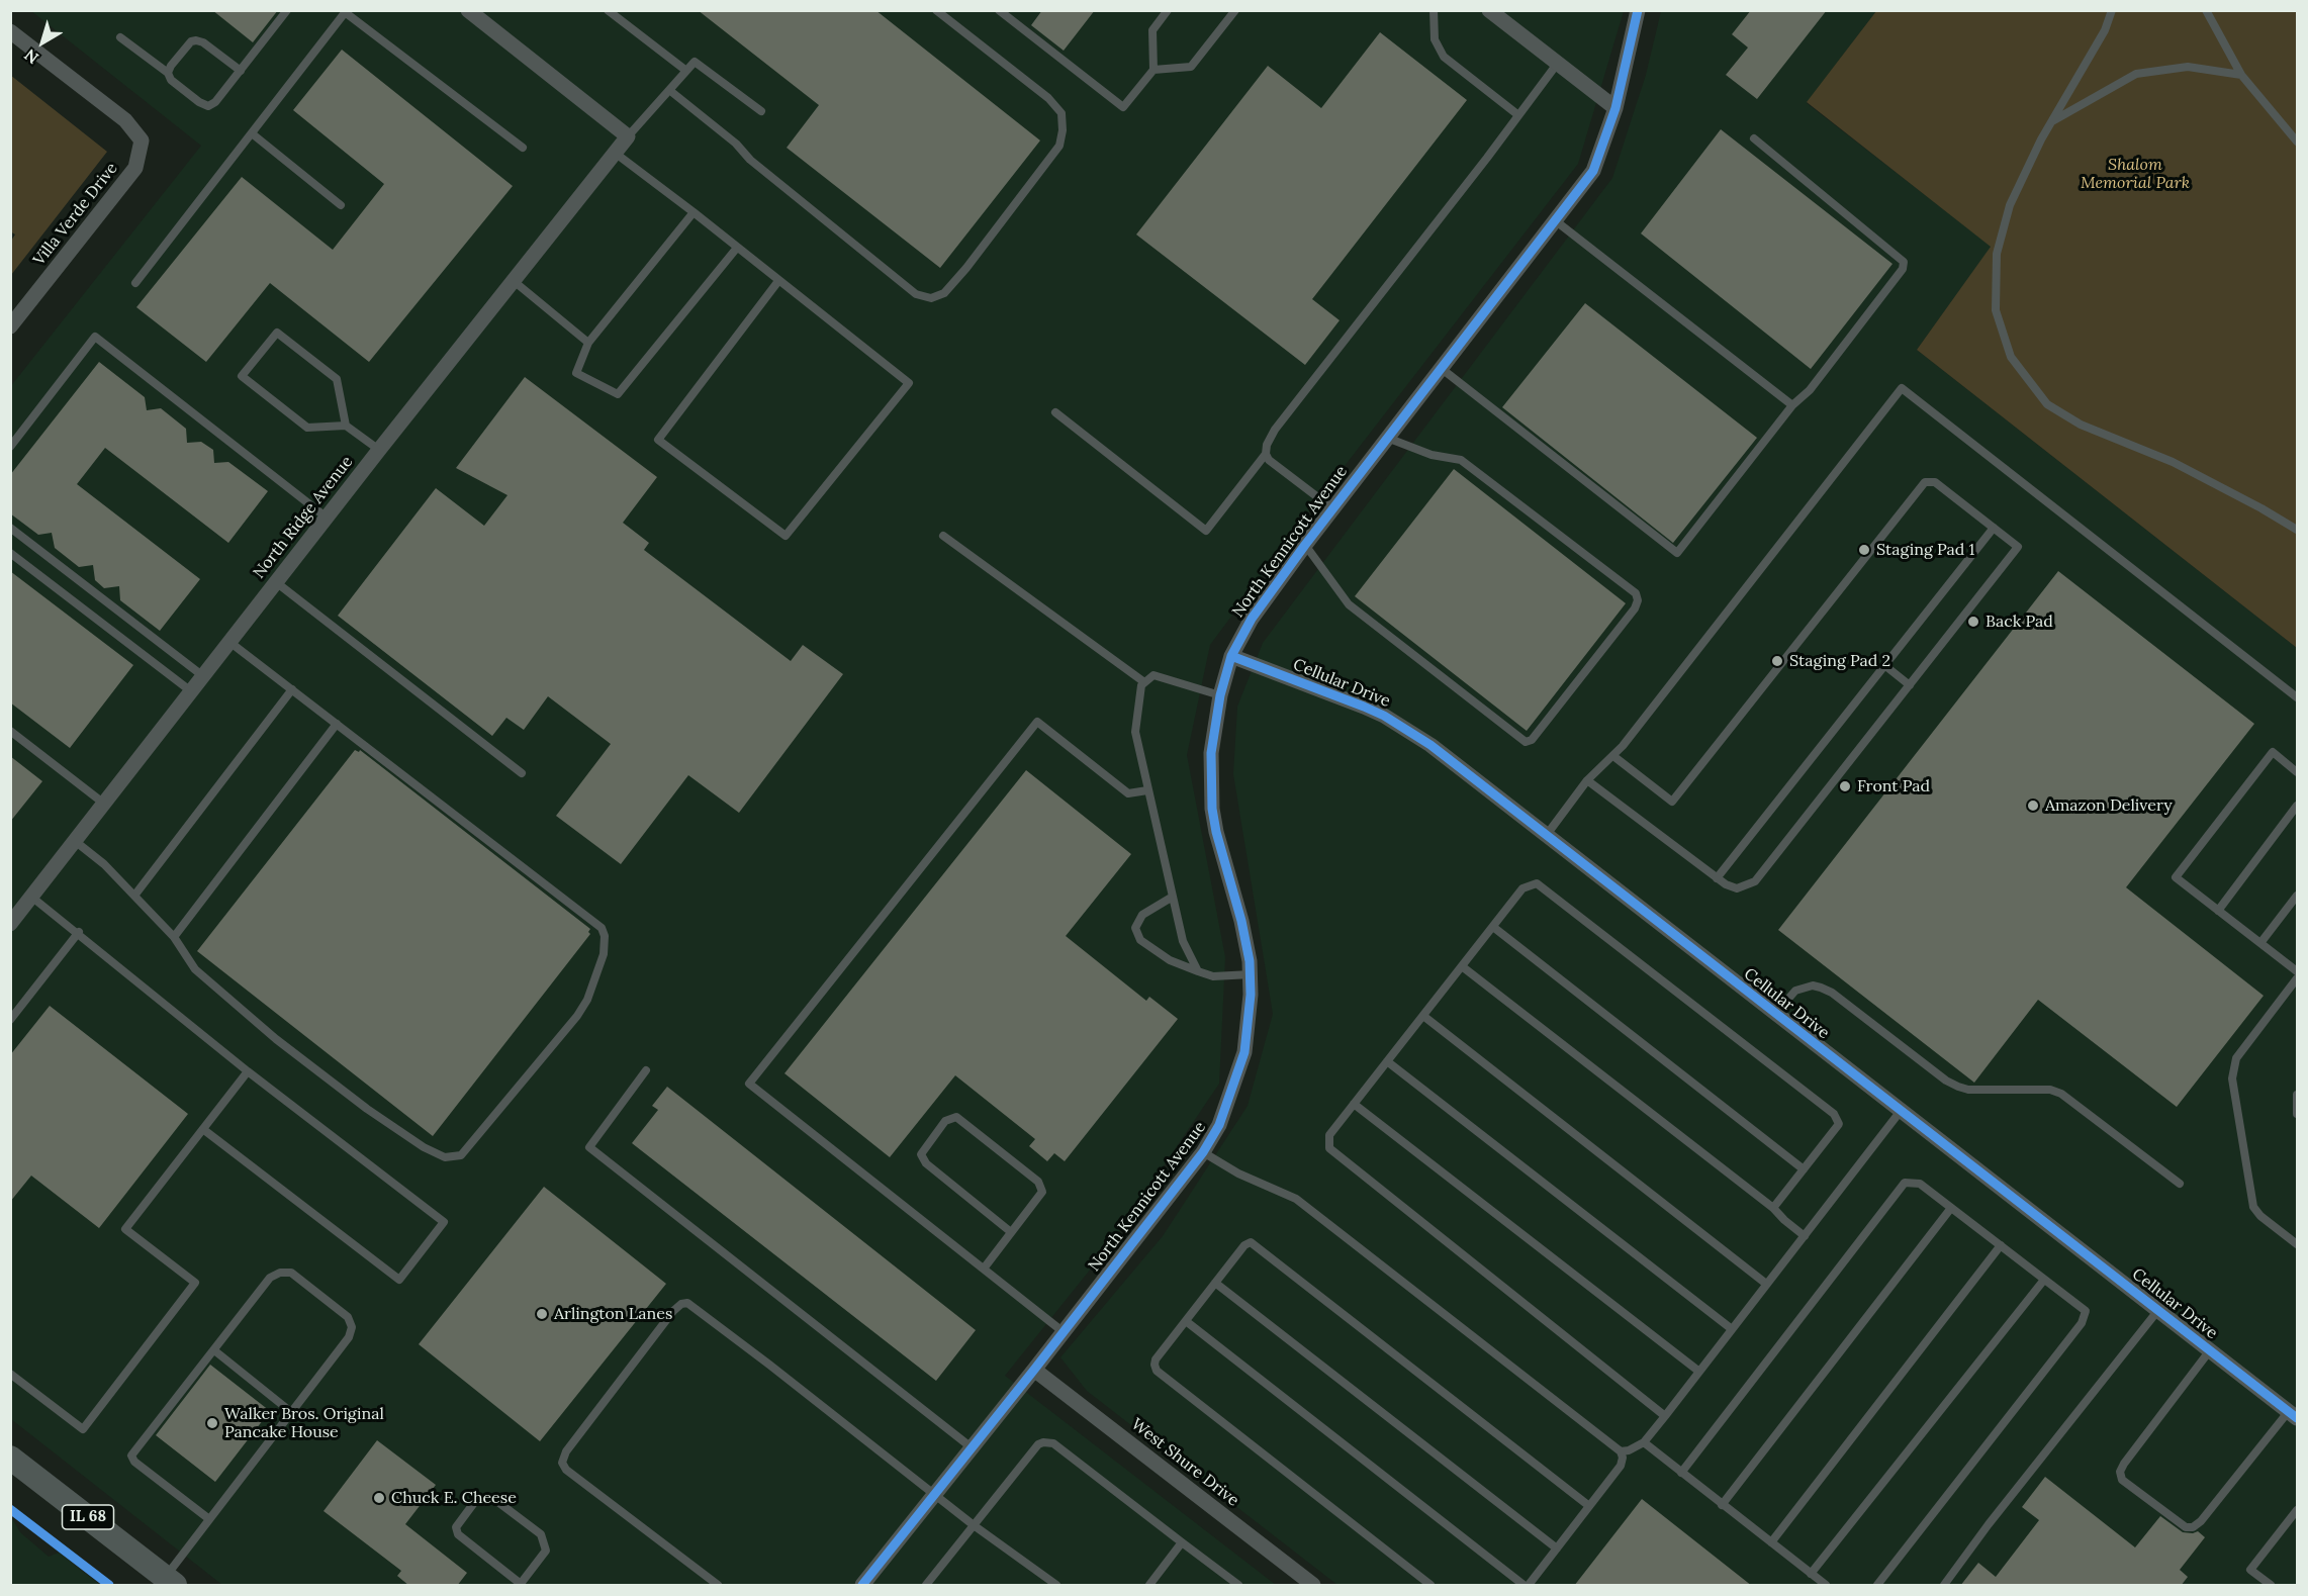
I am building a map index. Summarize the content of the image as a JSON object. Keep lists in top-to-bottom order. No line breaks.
{"streets":{"main road":["IL 68"],"street":["Villa Verde Drive","North Ridge Avenue","North Kennicott Avenue","Cellular Drive","West Shure Drive"]},"crossings":[["North Kennicott Avenue","Cellular Drive"],["North Kennicott Avenue","West Shure Drive"]],"parks":["Shalom Memorial Park"],"places":["Staging Pad 1","Back Pad","Staging Pad 2","Front Pad","Amazon Delivery","Arlington Lanes","Walker Bros. Original Pancake House","Chuck E. Cheese"],"north":"bottom left"}
